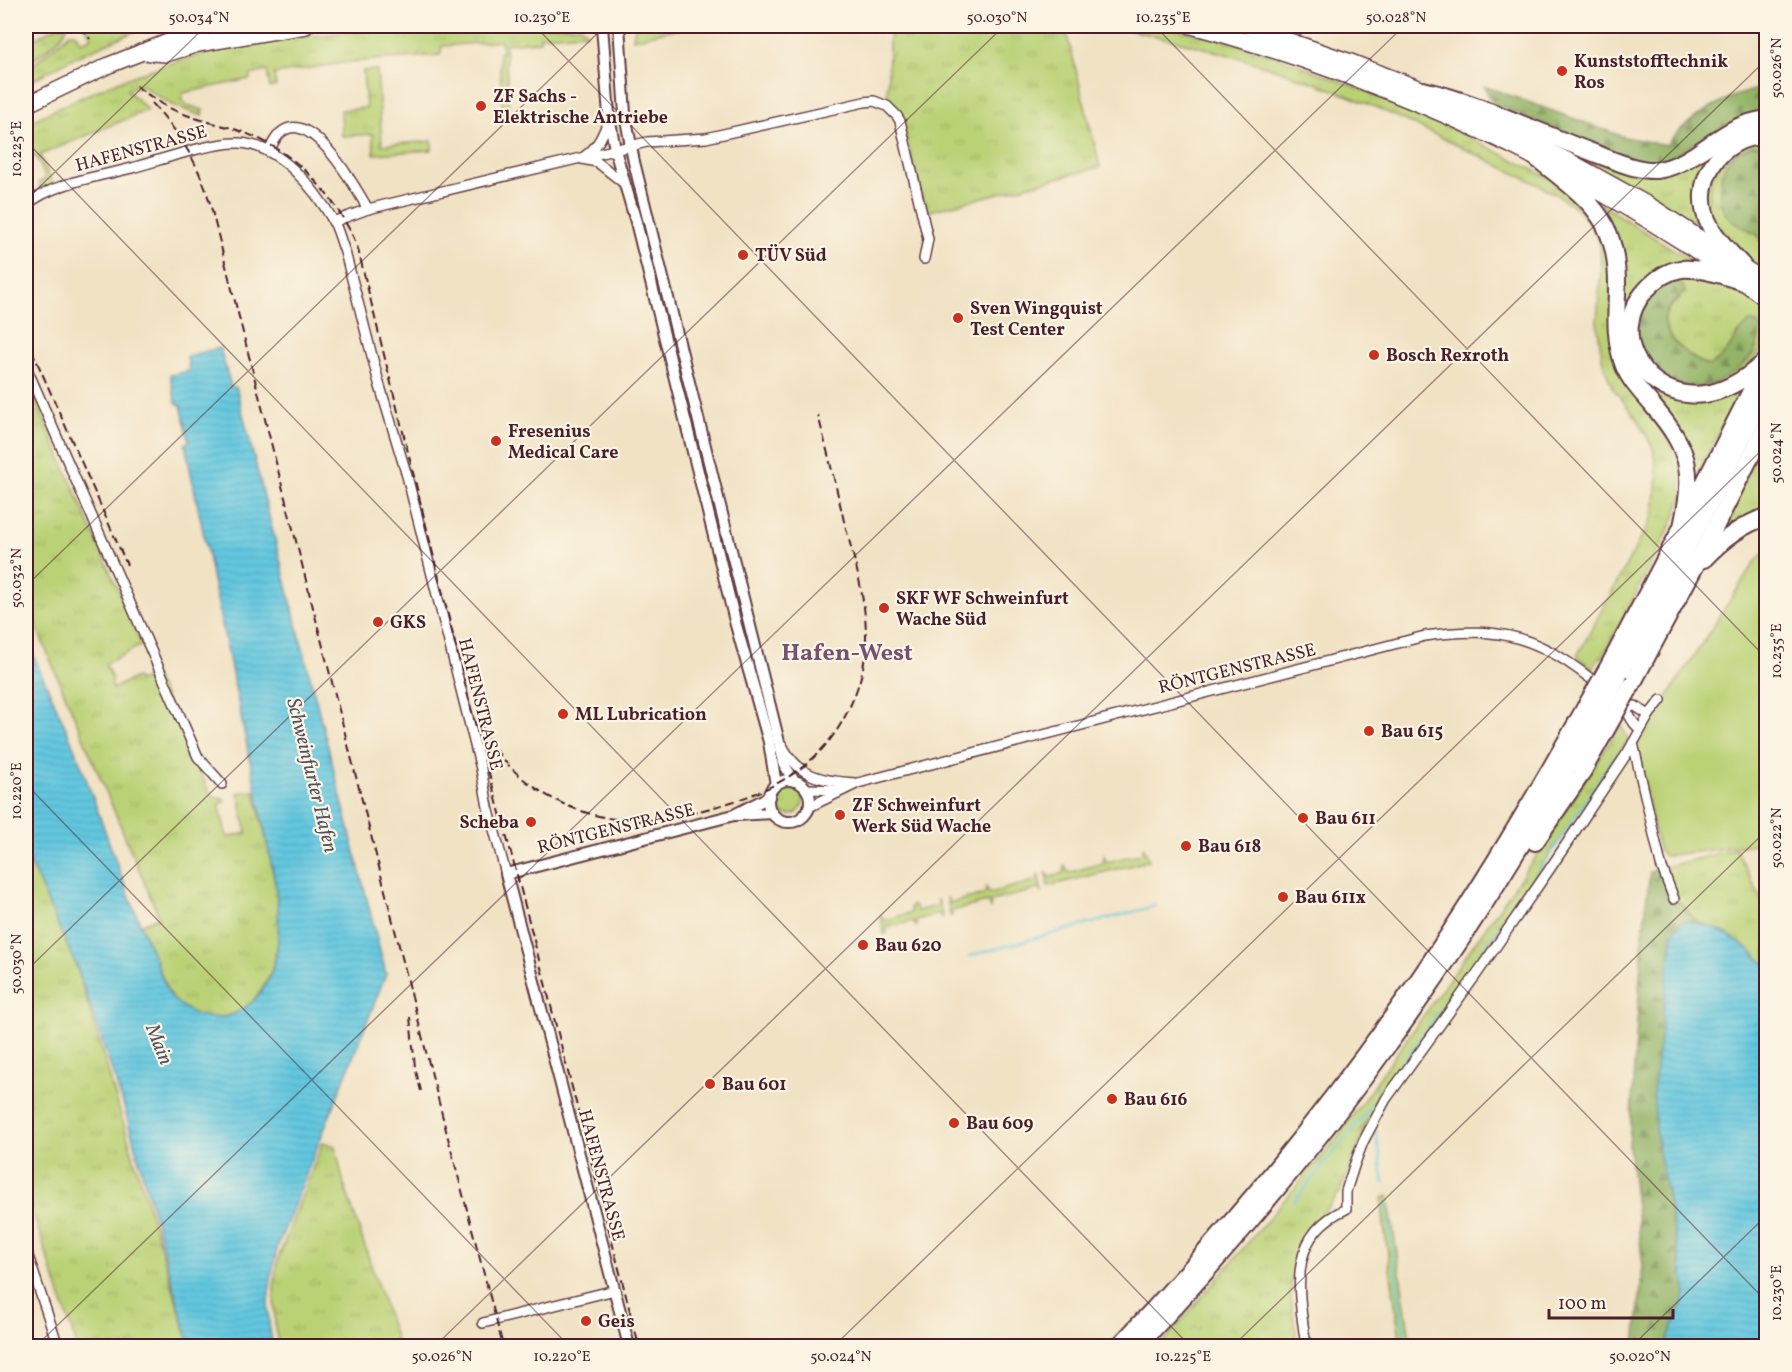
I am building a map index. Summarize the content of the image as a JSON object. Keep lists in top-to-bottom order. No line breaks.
{"streets":{"street":["HAFENSTRASSE","RÖNTGENSTRASSE"]},"crossings":[["HAFENSTRASSE","RÖNTGENSTRASSE"]],"districts":["Hafen-West"],"water":["Schweinfurter Hafen","Main"],"places":["Kunststofftechnik Ros","ZF Sachs - Elektrische Antriebe","TÜV Süd","Sven Wingquist Test Center","Bosch Rexroth","Fresenius Medical Care","SKF WF Schweinfurt Wache Süd","GKS","ML Lubrication","Bau 615","ZF Schweinfurt Werk Süd Wache","Bau 611","Scheba","Bau 618","Bau 611x","Bau 620","Bau 601","Bau 616","Bau 609","Geis"],"scale_bar":"100 m","coordinates":["50.034°N","10.230°E","50.030°N","10.235°E","50.028°N","50.026°N","10.225°E","50.024°N","50.032°N","10.220°E","50.022°N","50.020°N"]}
